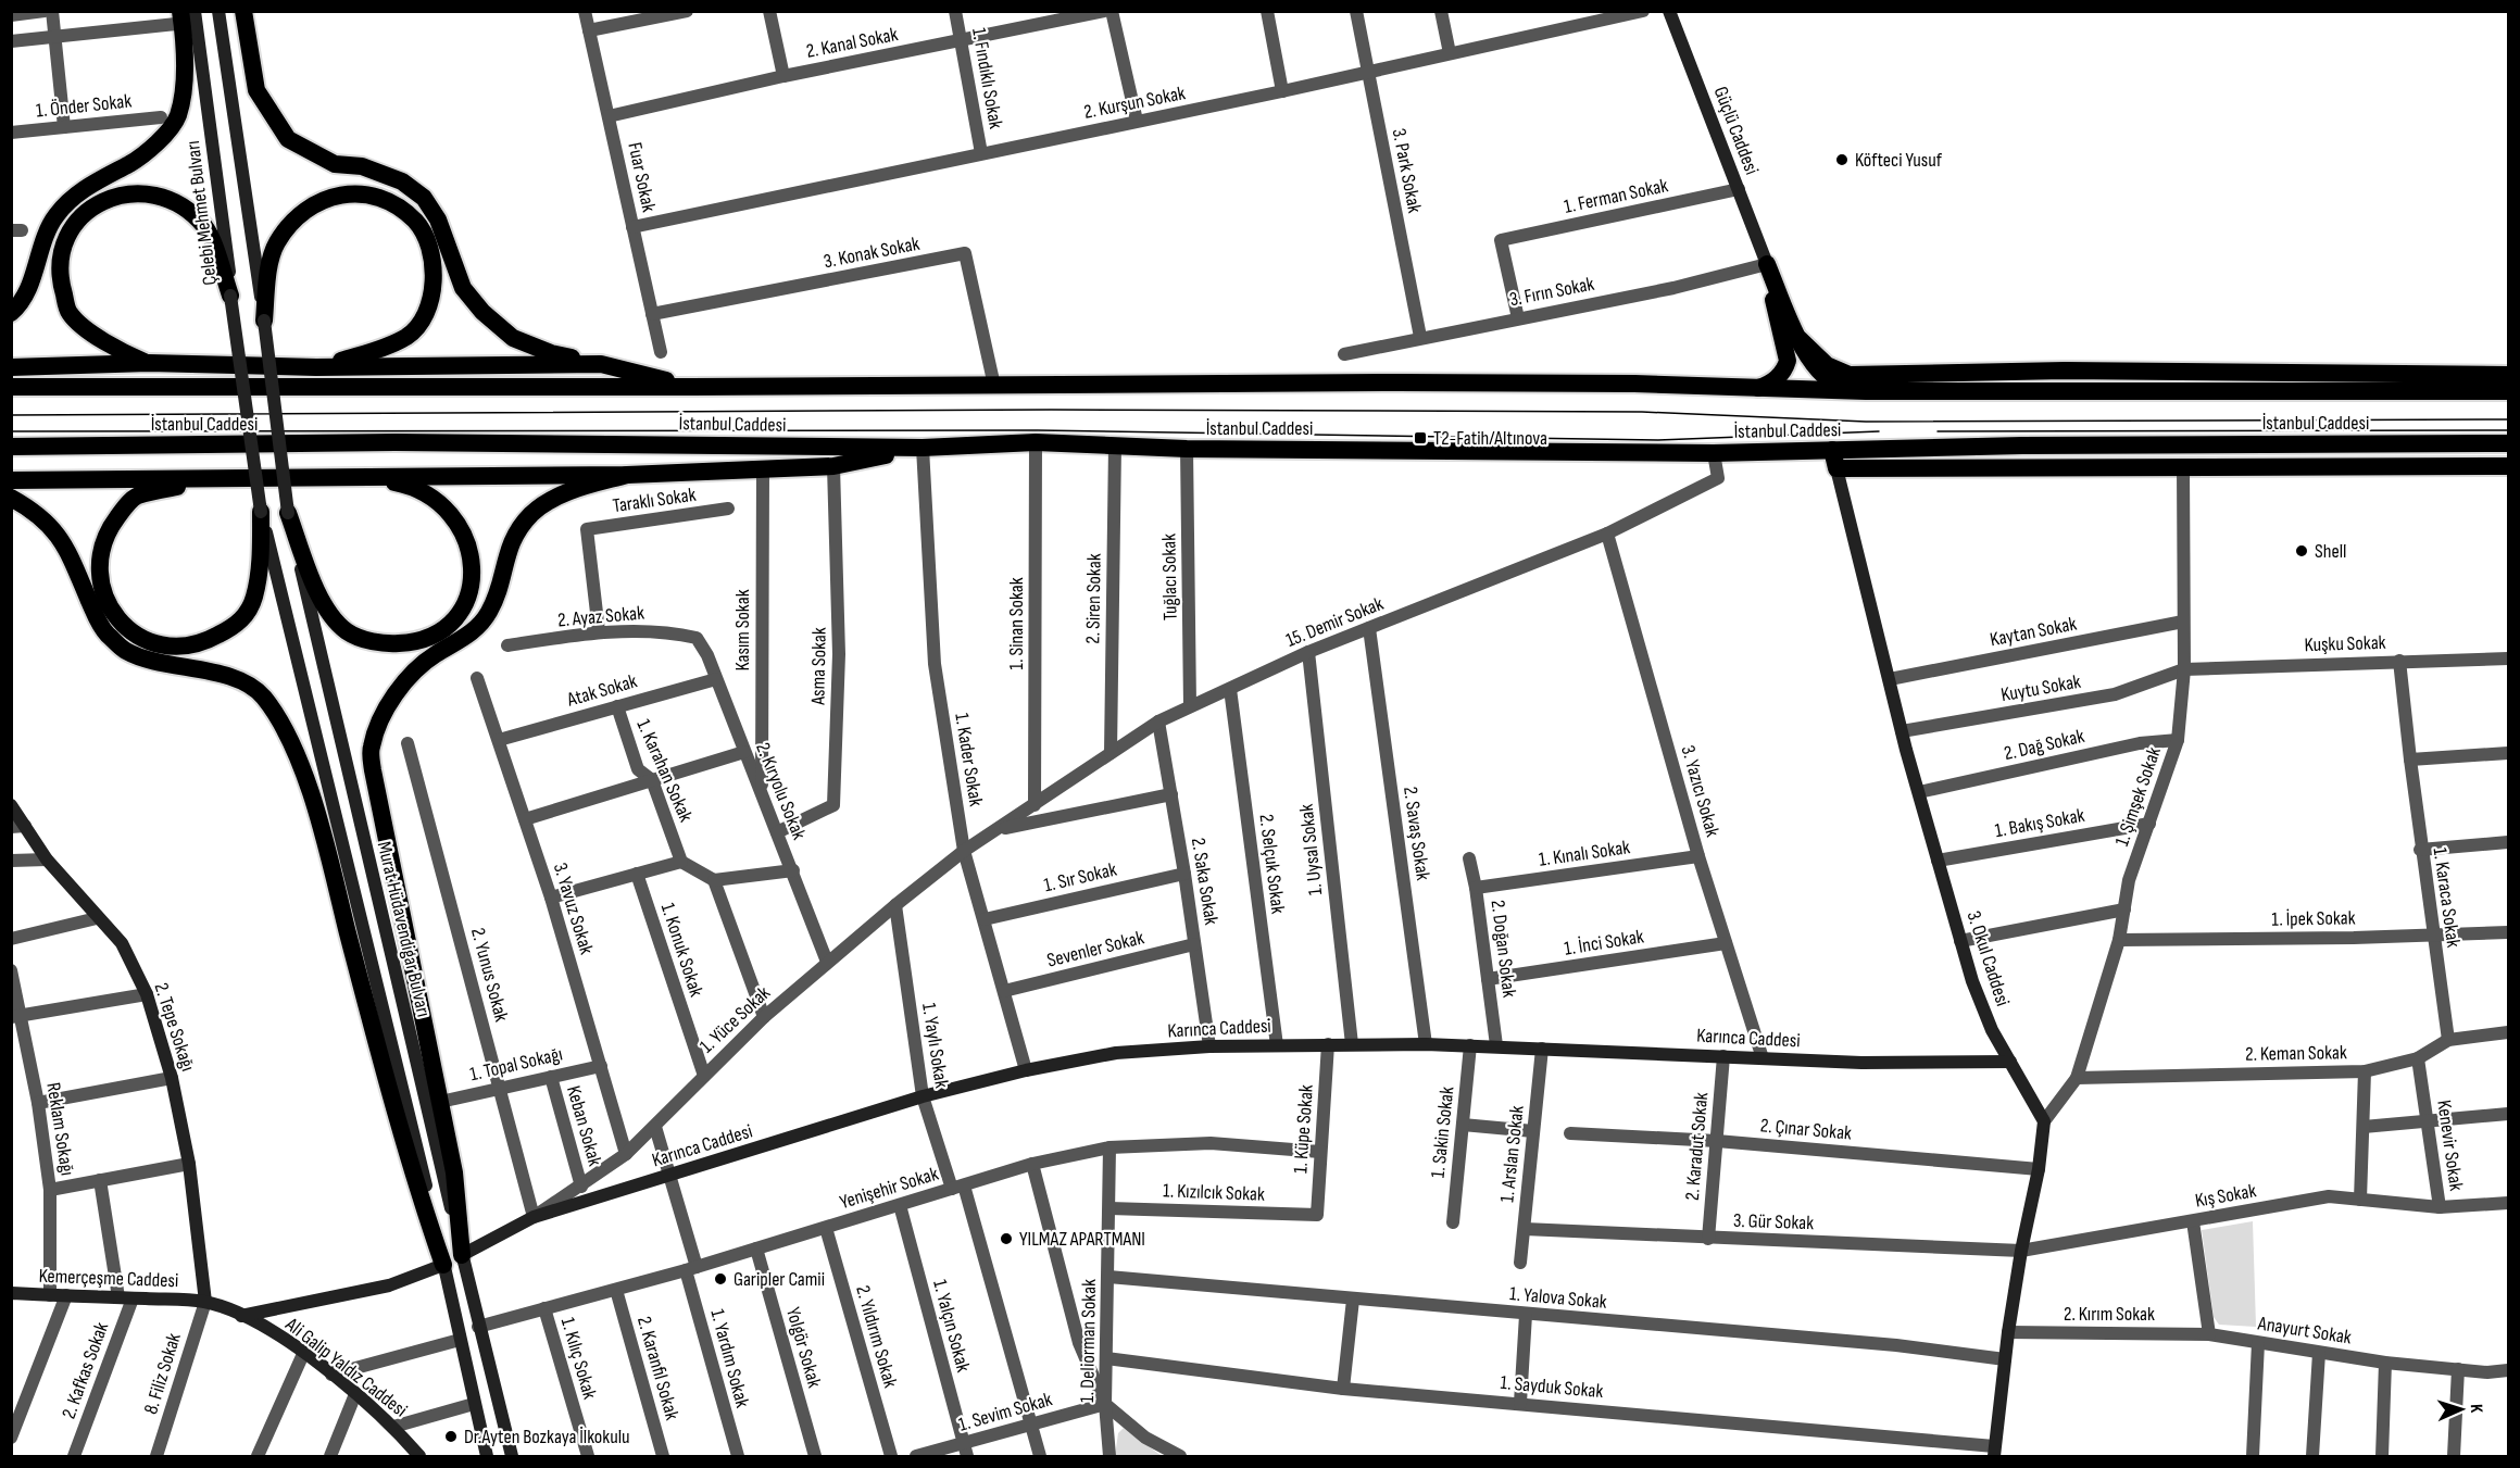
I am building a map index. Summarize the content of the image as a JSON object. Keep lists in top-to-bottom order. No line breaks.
{"streets":{"highway":["İstanbul Caddesi"],"main road":["Güçlü Caddesi","Çelebi Mehmet Bulvarı","Murat Hüdavendigar Bulvarı","3. Okul Caddesi","2. Tepe Sokağı","Karınca Caddesi","Kemerçeşme Caddesi","Ali Galip Yaldız Caddesi"],"street":["2. Kanal Sokak","1. Fındıklı Sokak","2. Kurşun Sokak","1. Önder Sokak","3. Park Sokak","Fuar Sokak","1. Ferman Sokak","3. Konak Sokak","3. Fırın Sokak","Taraklı Sokak","Tuğlacı Sokak","2. Siren Sokak","2. Ayaz Sokak","15. Demir Sokak","1. Sinan Sokak","Kasım Sokak","Kaytan Sokak","Kuşku Sokak","Asma Sokak","Kuytu Sokak","Atak Sokak","2. Dağ Sokak","1. Kader Sokak","1. Karahan Sokak","2. Kıryolu Sokak","3. Yazıcı Sokak","1. Şimşek Sokak","1. Bakış Sokak","2. Savaş Sokak","1. Uysal Sokak","1. Kınalı Sokak","2. Selçuk Sokak","1. Sır Sokak","2. Saka Sokak","1. Karaca Sokak","3. Yavuz Sokak","1. İpek Sokak","1. İnci Sokak","Sevenler Sokak","2. Doğan Sokak","1. Konuk Sokak","2. Yunus Sokak","1. Yüce Sokak","1. Yaylı Sokak","2. Keman Sokak","1. Topal Sokağı","Keban Sokak","Reklam Sokağı","1. Küpe Sokak","2. Çınar Sokak","1. Sakin Sokak","Kenevir Sokak","2. Karadut Sokak","1. Arslan Sokak","Yenişehir Sokak","1. Kızılcık Sokak","Kış Sokak","3. Gür Sokak","1. Yalova Sokak","2. Kırım Sokak","1. Yalçın Sokak","Anayurt Sokak","2. Yıldırım Sokak","1. Deliorman Sokak","Yolgör Sokak","1. Kılıç Sokak","1. Yardım Sokak","2. Karanfil Sokak","2. Kafkas Sokak","8. Filiz Sokak","1. Sayduk Sokak","1. Sevim Sokak"]},"crossings":[["2. Kanal Sokak","1. Fındıklı Sokak"],["2. Kanal Sokak","Fuar Sokak"],["1. Fındıklı Sokak","2. Kurşun Sokak"],["2. Kurşun Sokak","3. Park Sokak"],["2. Kurşun Sokak","Fuar Sokak"],["Güçlü Caddesi","1. Ferman Sokak"],["Güçlü Caddesi","3. Fırın Sokak"],["3. Park Sokak","3. Fırın Sokak"],["Fuar Sokak","3. Konak Sokak"],["1. Ferman Sokak","3. Fırın Sokak"],["Çelebi Mehmet Bulvarı","Murat Hüdavendigar Bulvarı"],["3. Konak Sokak","İstanbul Caddesi"],["İstanbul Caddesi","Tuğlacı Sokak"],["İstanbul Caddesi","2. Siren Sokak"],["İstanbul Caddesi","15. Demir Sokak"],["İstanbul Caddesi","1. Sinan Sokak"],["İstanbul Caddesi","1. Kader Sokak"],["Taraklı Sokak","2. Ayaz Sokak"],["Tuğlacı Sokak","15. Demir Sokak"],["2. Siren Sokak","15. Demir Sokak"],["2. Ayaz Sokak","2. Kıryolu Sokak"],["15. Demir Sokak","1. Sinan Sokak"],["15. Demir Sokak","1. Kader Sokak"],["15. Demir Sokak","3. Yazıcı Sokak"],["15. Demir Sokak","2. Savaş Sokak"],["15. Demir Sokak","1. Uysal Sokak"],["15. Demir Sokak","2. Selçuk Sokak"],["15. Demir Sokak","2. Saka Sokak"],["15. Demir Sokak","1. Yüce Sokak"],["Kasım Sokak","2. Kıryolu Sokak"],["Kaytan Sokak","1. Şimşek Sokak"],["Kaytan Sokak","3. Okul Caddesi"],["Kuşku Sokak","Kuytu Sokak"],["Kuşku Sokak","1. Şimşek Sokak"],["Kuşku Sokak","1. Karaca Sokak"],["Asma Sokak","2. Kıryolu Sokak"],["Kuytu Sokak","1. Şimşek Sokak"],["Kuytu Sokak","3. Okul Caddesi"],["Atak Sokak","1. Karahan Sokak"],["Atak Sokak","2. Kıryolu Sokak"],["Atak Sokak","3. Yavuz Sokak"],["2. Dağ Sokak","1. Şimşek Sokak"],["2. Dağ Sokak","3. Okul Caddesi"],["1. Kader Sokak","1. Sır Sokak"],["1. Kader Sokak","Sevenler Sokak"],["1. Kader Sokak","1. Yüce Sokak"],["1. Kader Sokak","Karınca Caddesi"],["2. Kıryolu Sokak","1. Yüce Sokak"],["3. Yazıcı Sokak","1. Kınalı Sokak"],["3. Yazıcı Sokak","1. İnci Sokak"],["3. Yazıcı Sokak","Karınca Caddesi"],["1. Şimşek Sokak","1. Bakış Sokak"],["1. Şimşek Sokak","1. İpek Sokak"],["1. Şimşek Sokak","3. Okul Caddesi"],["1. Şimşek Sokak","2. Keman Sokak"],["1. Bakış Sokak","3. Okul Caddesi"],["2. Savaş Sokak","Karınca Caddesi"],["1. Uysal Sokak","Karınca Caddesi"],["1. Kınalı Sokak","2. Doğan Sokak"],["2. Selçuk Sokak","Karınca Caddesi"],["1. Sır Sokak","2. Saka Sokak"],["2. Saka Sokak","Sevenler Sokak"],["2. Saka Sokak","Karınca Caddesi"],["1. Karaca Sokak","1. İpek Sokak"],["1. Karaca Sokak","2. Keman Sokak"],["3. Yavuz Sokak","1. Yüce Sokak"],["3. Yavuz Sokak","1. Topal Sokağı"],["Murat Hüdavendigar Bulvarı","Karınca Caddesi"],["Murat Hüdavendigar Bulvarı","Yenişehir Sokak"],["1. İnci Sokak","2. Doğan Sokak"],["2. Doğan Sokak","Karınca Caddesi"],["1. Konuk Sokak","1. Yüce Sokak"],["3. Okul Caddesi","Karınca Caddesi"],["2. Yunus Sokak","1. Yüce Sokak"],["2. Yunus Sokak","Karınca Caddesi"],["2. Yunus Sokak","1. Topal Sokağı"],["1. Yüce Sokak","Karınca Caddesi"],["1. Yüce Sokak","1. Yaylı Sokak"],["1. Yüce Sokak","Keban Sokak"],["1. Yüce Sokak","1. Yardım Sokak"],["2. Tepe Sokağı","Kemerçeşme Caddesi"],["2. Tepe Sokağı","Ali Galip Yaldız Caddesi"],["2. Tepe Sokağı","8. Filiz Sokak"],["Karınca Caddesi","1. Yaylı Sokak"],["Karınca Caddesi","1. Küpe Sokak"],["Karınca Caddesi","1. Sakin Sokak"],["Karınca Caddesi","2. Karadut Sokak"],["Karınca Caddesi","1. Arslan Sokak"],["Karınca Caddesi","1. Yardım Sokak"],["1. Yaylı Sokak","Yenişehir Sokak"],["1. Yaylı Sokak","1. Sevim Sokak"],["2. Keman Sokak","Kenevir Sokak"],["1. Topal Sokağı","Keban Sokak"],["Reklam Sokağı","Kemerçeşme Caddesi"],["1. Küpe Sokak","Yenişehir Sokak"],["1. Küpe Sokak","1. Kızılcık Sokak"],["2. Çınar Sokak","2. Karadut Sokak"],["Kenevir Sokak","Kış Sokak"],["2. Karadut Sokak","3. Gür Sokak"],["1. Arslan Sokak","3. Gür Sokak"],["Yenişehir Sokak","1. Yalçın Sokak"],["Yenişehir Sokak","2. Yıldırım Sokak"],["Yenişehir Sokak","1. Deliorman Sokak"],["Yenişehir Sokak","Yolgör Sokak"],["Yenişehir Sokak","1. Kılıç Sokak"],["Yenişehir Sokak","1. Yardım Sokak"],["Yenişehir Sokak","2. Karanfil Sokak"],["1. Kızılcık Sokak","1. Deliorman Sokak"],["Kış Sokak","3. Gür Sokak"],["Kemerçeşme Caddesi","Ali Galip Yaldız Caddesi"],["Kemerçeşme Caddesi","2. Kafkas Sokak"],["Kemerçeşme Caddesi","8. Filiz Sokak"],["1. Yalova Sokak","1. Deliorman Sokak"],["2. Kırım Sokak","Anayurt Sokak"],["1. Yalçın Sokak","1. Sevim Sokak"],["1. Deliorman Sokak","1. Sayduk Sokak"],["1. Deliorman Sokak","1. Sevim Sokak"],["Ali Galip Yaldız Caddesi","8. Filiz Sokak"]],"places":{"other":["Köfteci Yusuf","Shell","YILMAZ APARTMANI","Garipler Camii","Dr.Ayten Bozkaya İlkokulu"],"transit":["T2-Fatih/Altınova"]},"north":"right"}
